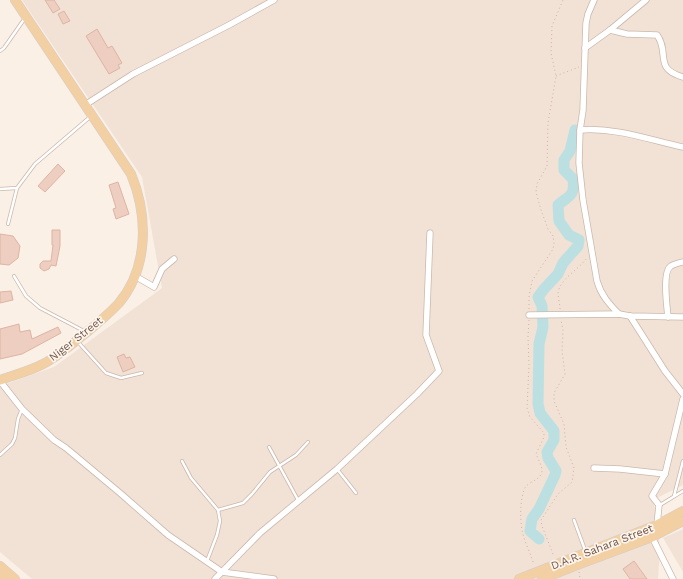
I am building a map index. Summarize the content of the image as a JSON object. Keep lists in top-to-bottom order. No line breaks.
{"streets":{"main road":["Niger Street","D.A.R. Sahara Street"]}}
